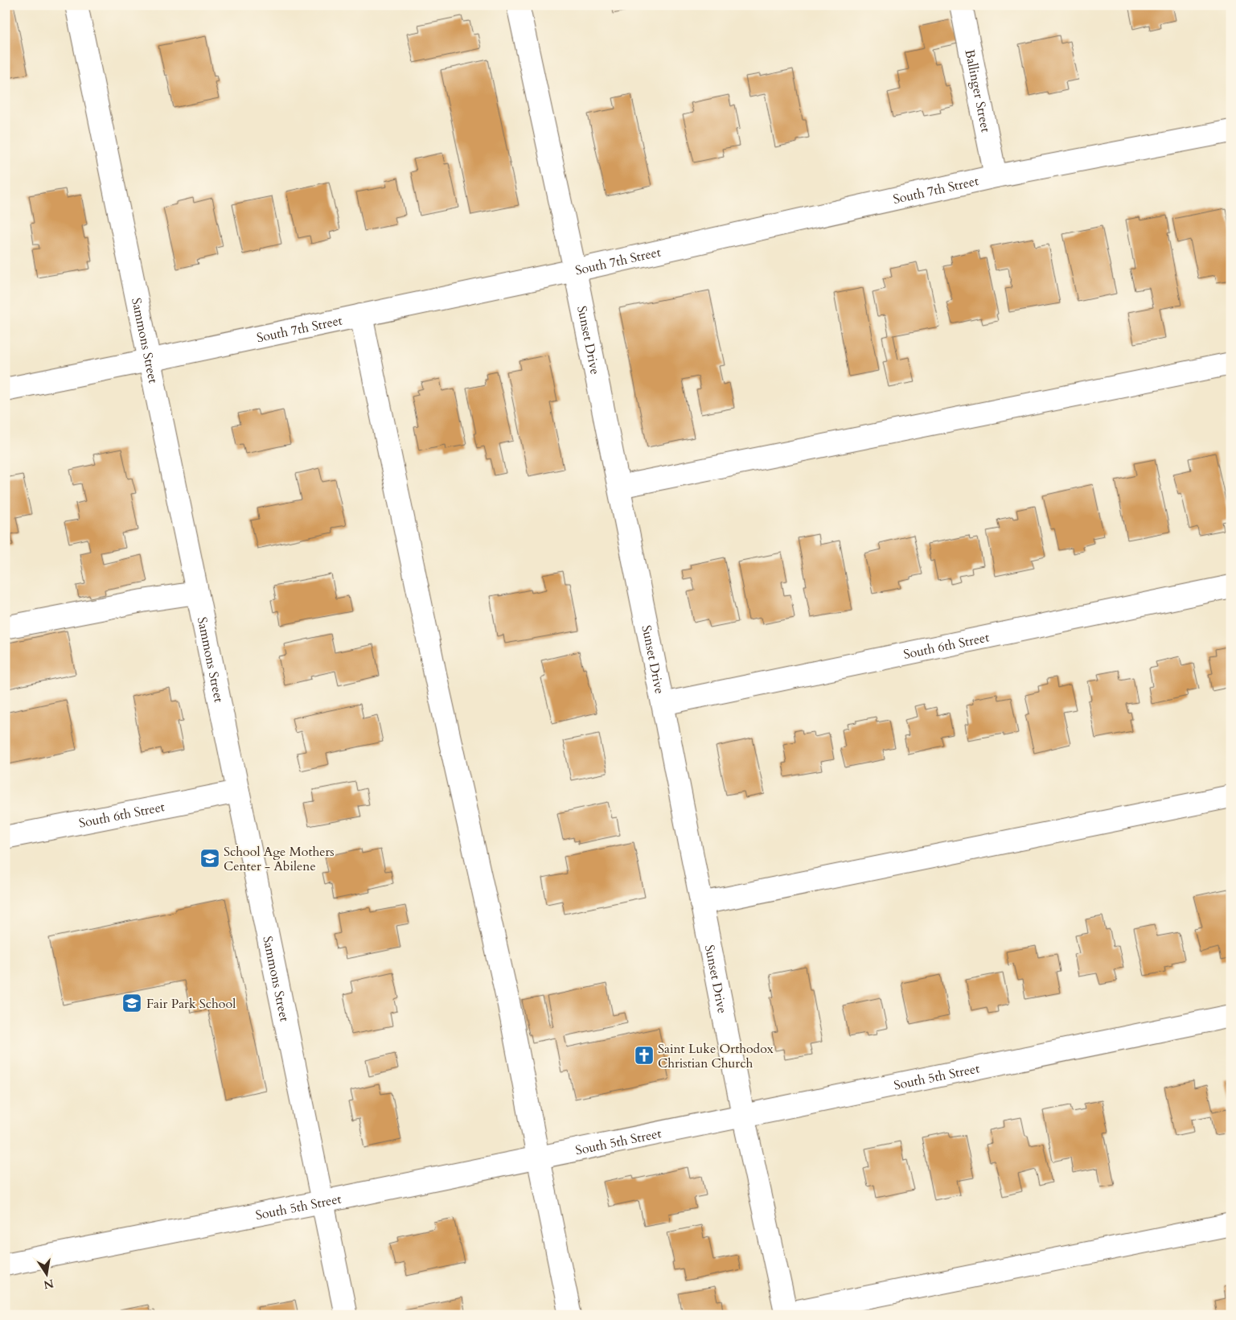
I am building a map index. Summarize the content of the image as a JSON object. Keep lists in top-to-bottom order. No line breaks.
{"streets":{"street":["Ballinger Street","South 7th Street","Sunset Drive","Sammons Street","South 6th Street","South 5th Street"]},"crossings":[["Ballinger Street","South 7th Street"],["South 7th Street","Sunset Drive"],["South 7th Street","Sammons Street"],["Sunset Drive","South 6th Street"],["Sunset Drive","South 5th Street"],["Sammons Street","South 6th Street"],["Sammons Street","South 5th Street"]],"places":{"school or university":["School Age Mothers Center - Abilene","Fair Park School"],"church":["Saint Luke Orthodox Christian Church"]},"north":"bottom"}
